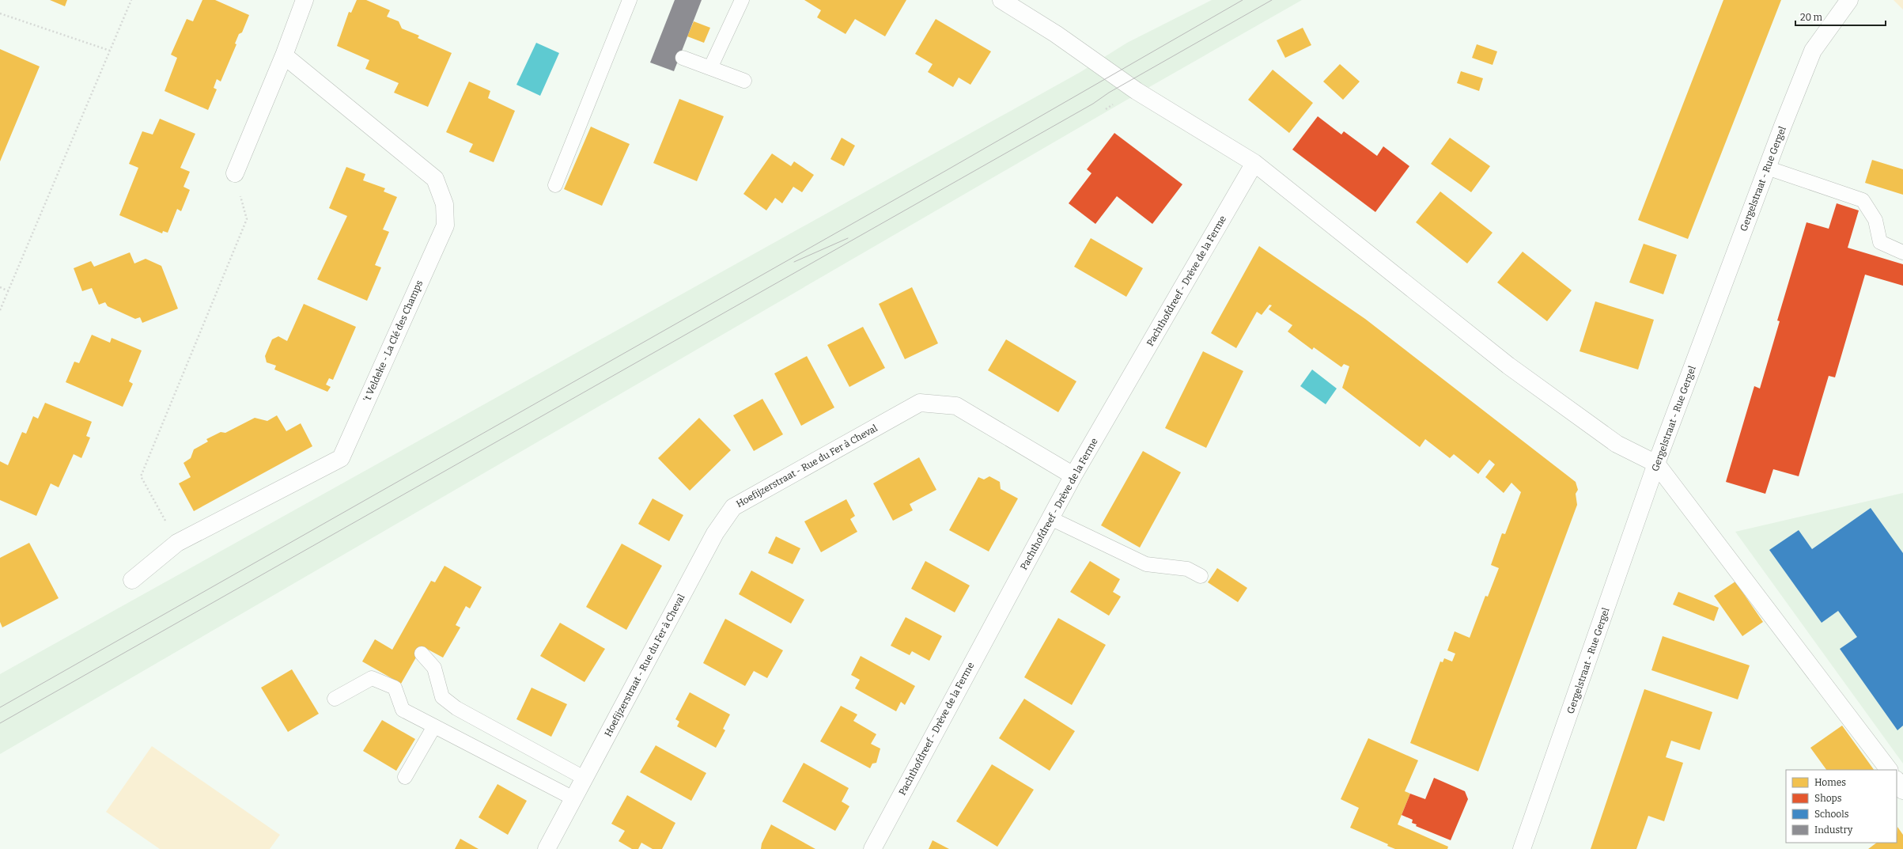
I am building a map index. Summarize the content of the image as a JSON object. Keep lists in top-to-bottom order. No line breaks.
{"streets":{"street":["Gergelstraat - Rue Gergel","Pachthofdreef - Drève de la Ferme","'t Veldeke - La Clé des Champs","Hoefijzerstraat - Rue du Fer à Cheval"]},"crossings":[["Pachthofdreef - Drève de la Ferme","Hoefijzerstraat - Rue du Fer à Cheval"]],"legend":["Homes","Shops","Schools","Industry"],"scale_bar":"20 m"}
